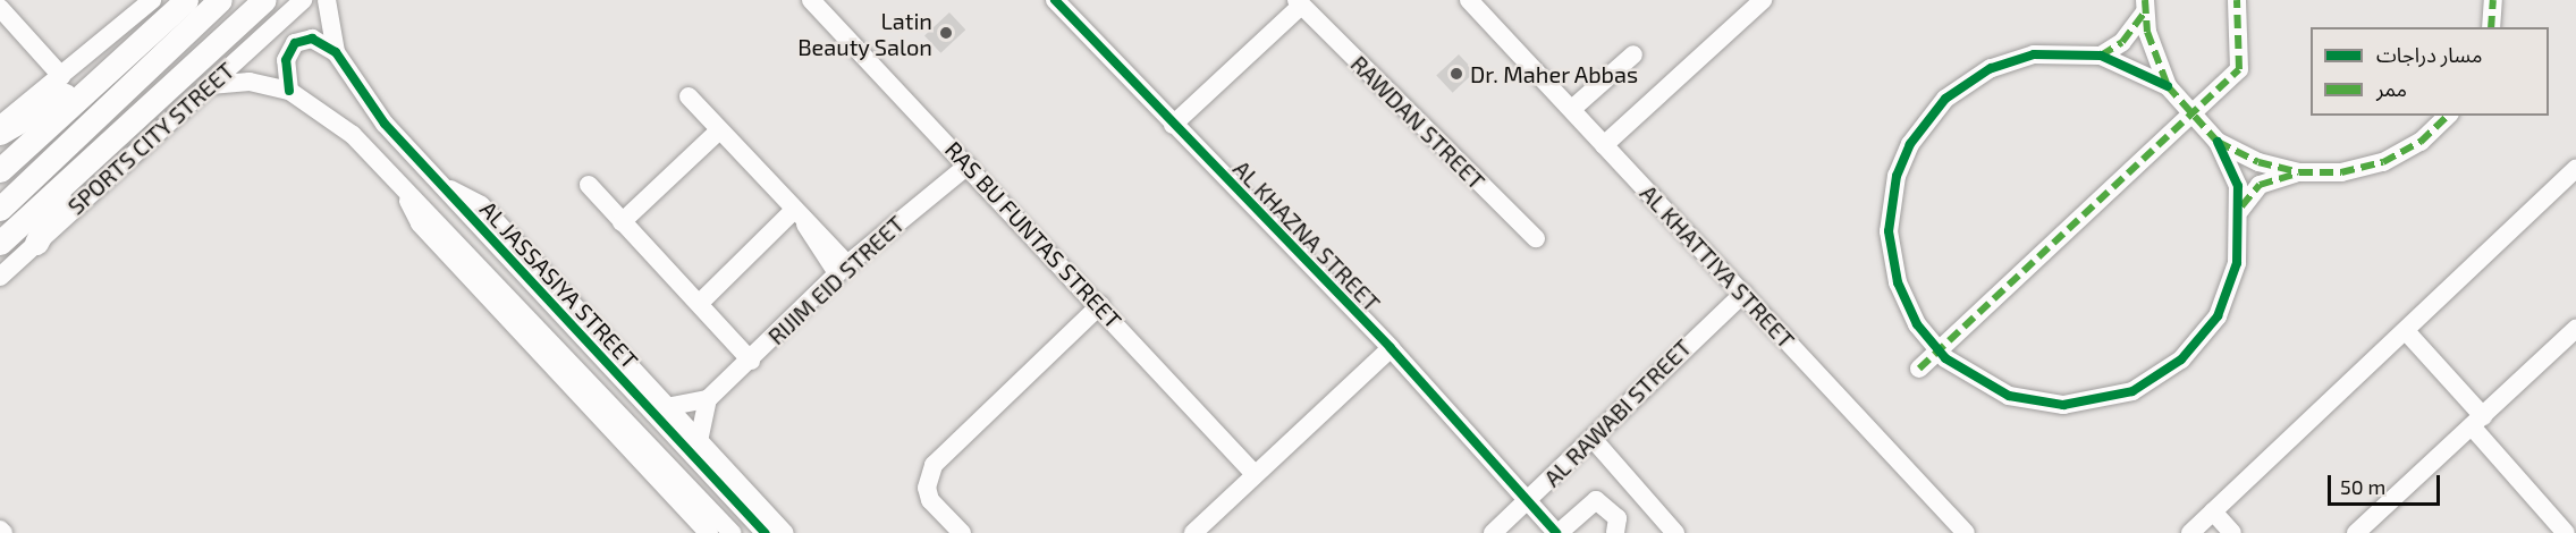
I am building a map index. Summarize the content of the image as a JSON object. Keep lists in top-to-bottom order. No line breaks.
{"streets":{"main road":["SPORTS CITY STREET"],"street":["RAWDAN STREET","RAS BU FUNTAS STREET","AL KHAZNA STREET","AL KHATTIYA STREET","RIJIM EID STREET","AL JASSASIYA STREET","AL RAWABI STREET"]},"crossings":[["RAWDAN STREET","AL KHAZNA STREET"],["RAS BU FUNTAS STREET","RIJIM EID STREET"],["AL KHAZNA STREET","AL RAWABI STREET"],["AL KHATTIYA STREET","AL RAWABI STREET"]],"places":["Latin Beauty Salon","Dr. Maher Abbas"],"legend":["مسار دراجات","ممر"],"scale_bar":"50 m"}
